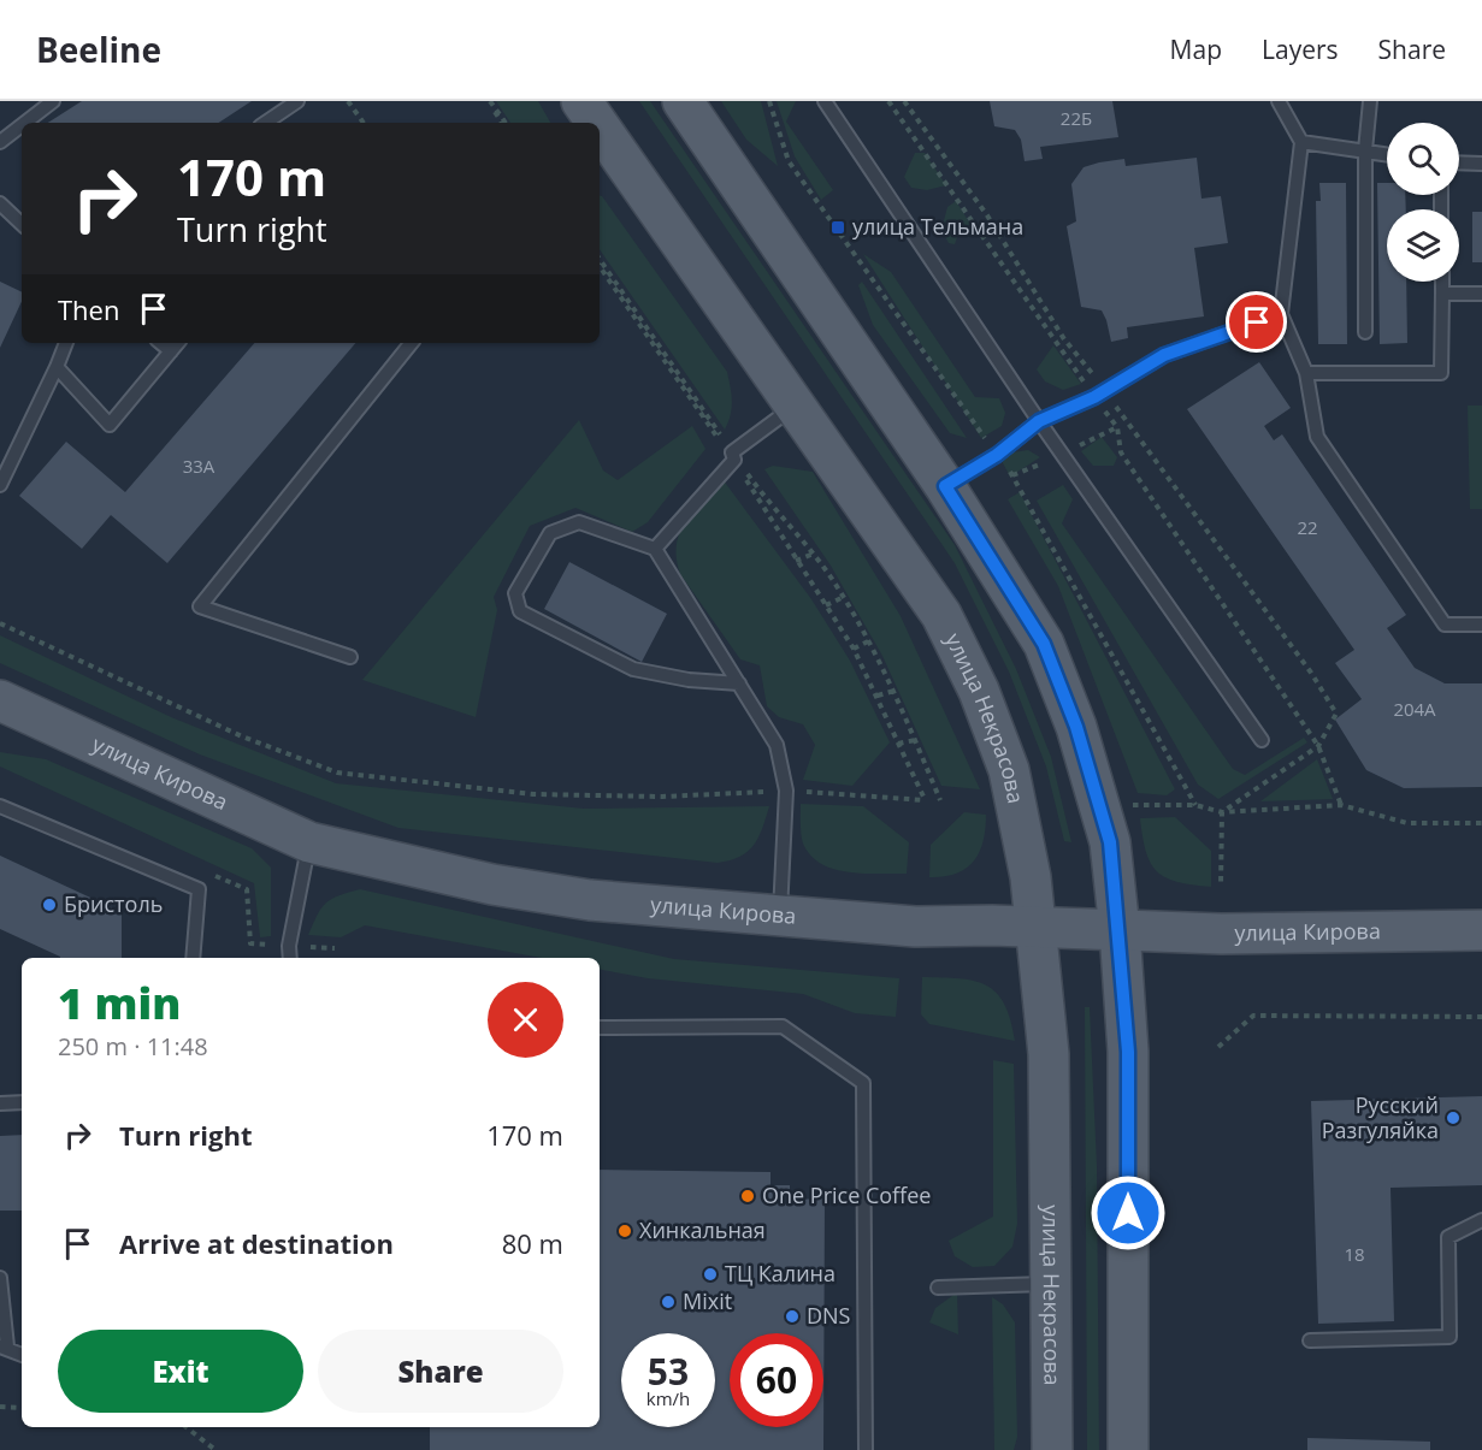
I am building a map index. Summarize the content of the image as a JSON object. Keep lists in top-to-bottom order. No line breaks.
{"streets":{"main road":["улица Некрасова","улица Кирова"]},"crossings":[["улица Некрасова","улица Кирова"]],"places":{"transit":["улица Тельмана"],"other":["Бристоль","Русский Разгуляйка","One Price Coffee","Хинкальная","ТЦ Калина","Mixit","DNS"]},"house_numbers":["22Б","33А","22","204А","18"],"page":{"header":"Beeline","nav":["Map","Layers","Share"],"turn":["170 m","Turn right"],"then":"Then","heading":["1 min","250 m · 11:48"],"list":[{"name":"Turn right","value":"170 m"},{"name":"Arrive at destination","value":"80 m"}],"buttons":["Exit","Share"],"speed":"53 km/h","limit":"60"}}
